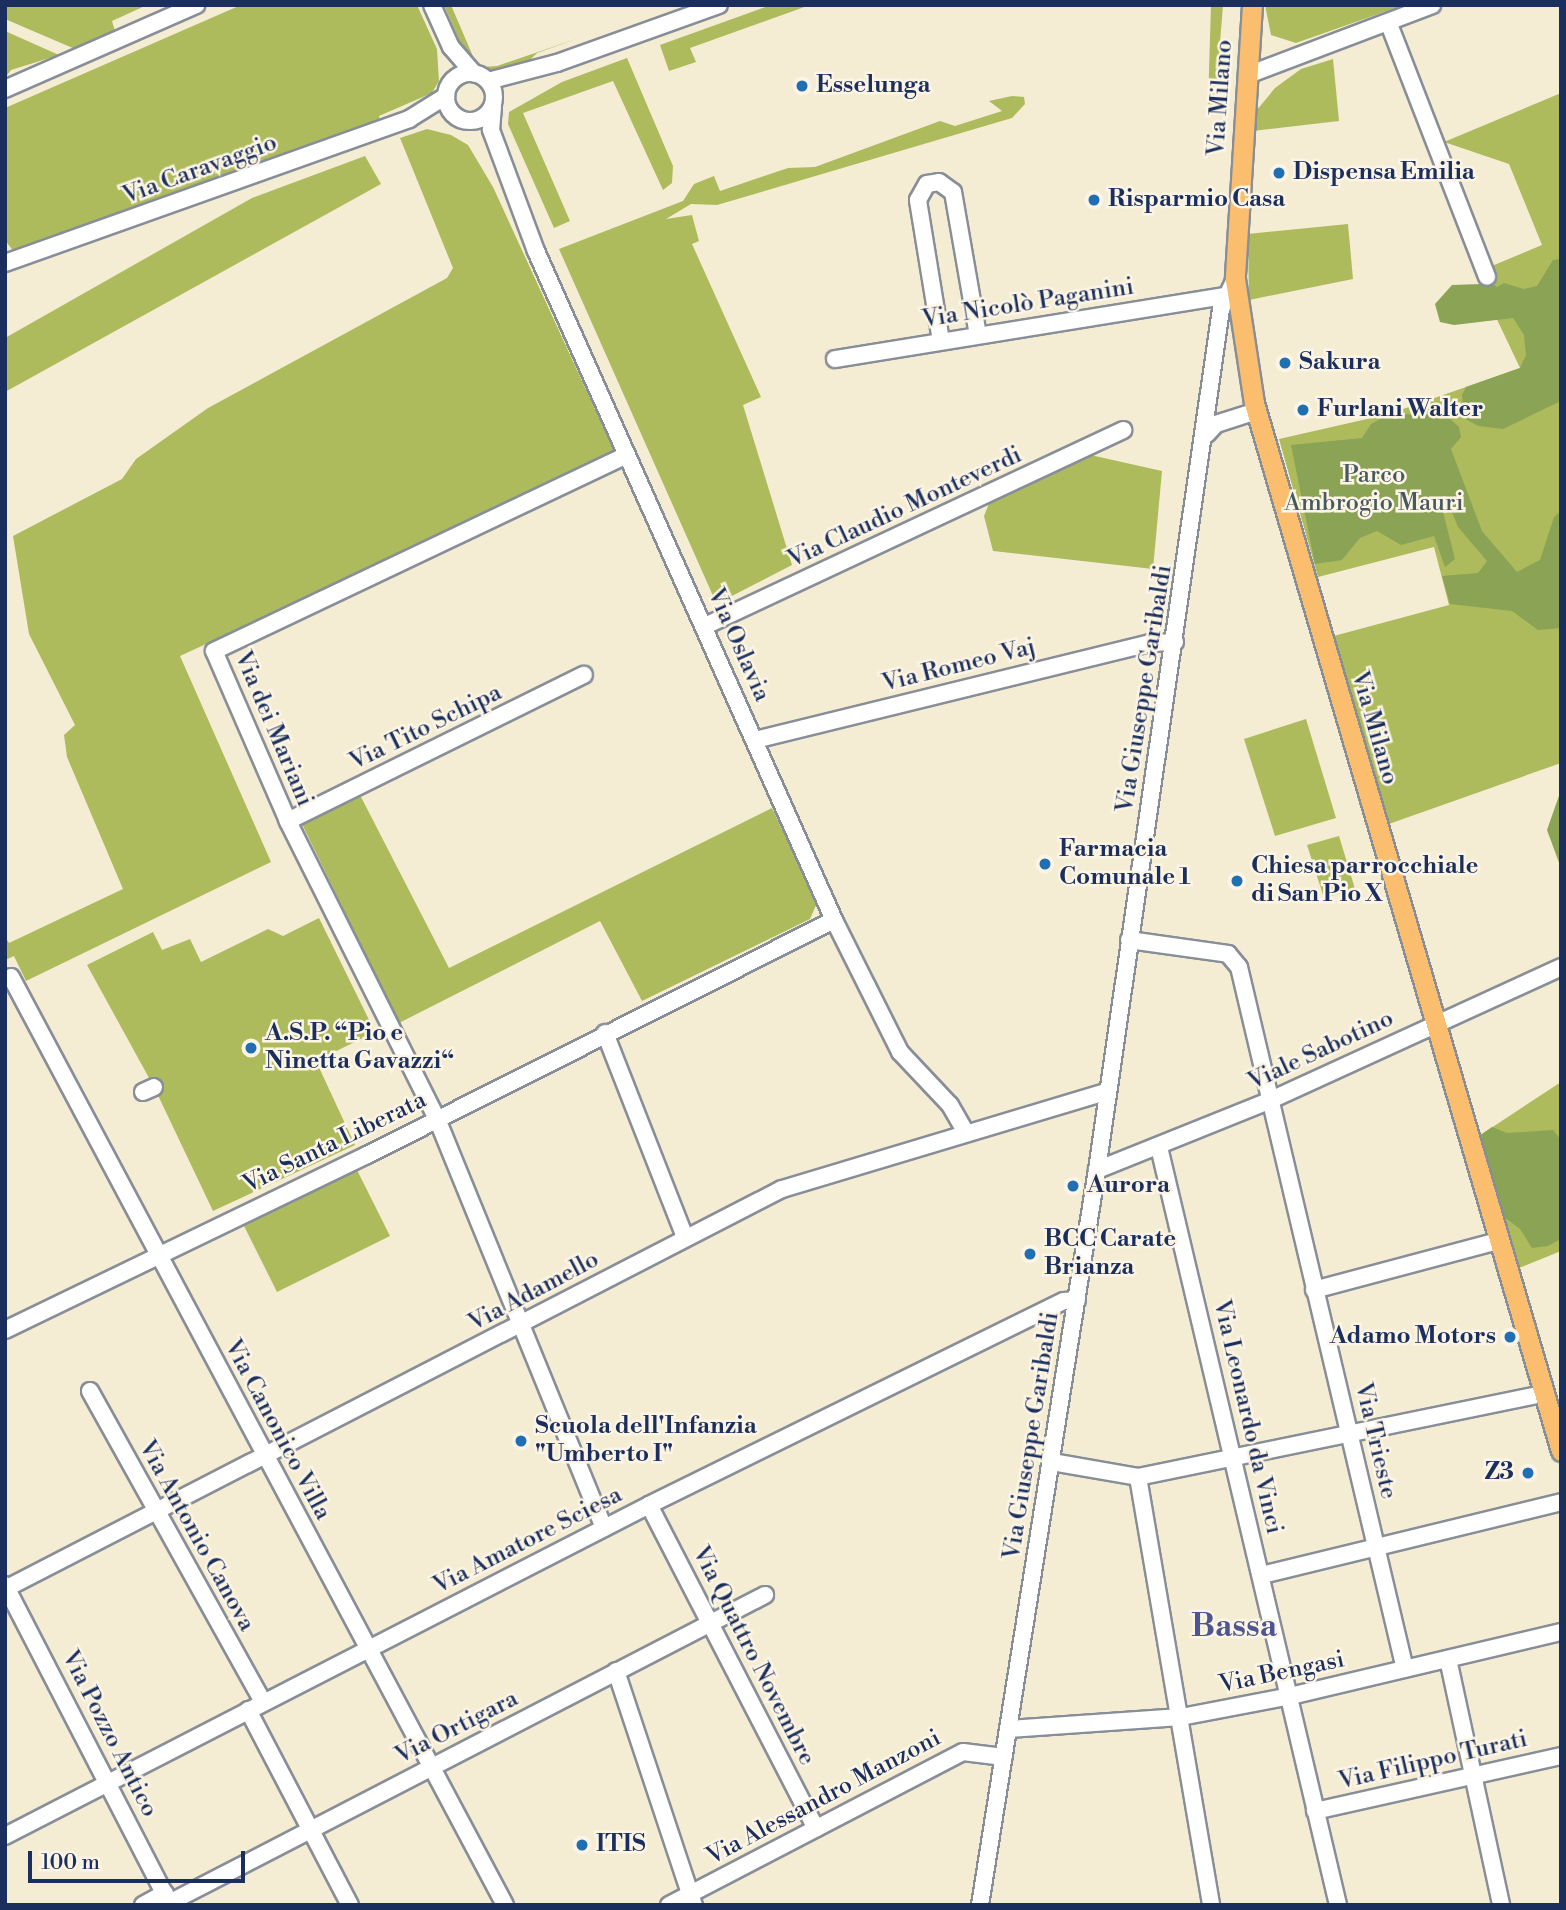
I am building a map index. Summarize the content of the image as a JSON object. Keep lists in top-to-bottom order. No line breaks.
{"streets":{"main road":["Via Milano"],"street":["Via Caravaggio","Via Nicolò Paganini","Via Claudio Monteverdi","Via Oslavia","Via Romeo Vaj","Via Giuseppe Garibaldi","Via Tito Schipa","Via dei Mariani","Viale Sabotino","Via Santa Liberata","Via Adamello","Via Leonardo da Vinci","Via Canonico Villa","Via Trieste","Via Antonio Canova","Via Amatore Sciesa","Via Quattro Novembre","Via Bengasi","Via Ortigara","Via Pozzo Antico","Via Filippo Turati","Via Alessandro Manzoni"]},"crossings":[["Via Milano","Via Nicolò Paganini"],["Via Milano","Via Giuseppe Garibaldi"],["Via Milano","Viale Sabotino"],["Via Caravaggio","Via Oslavia"],["Via Nicolò Paganini","Via Giuseppe Garibaldi"],["Via Claudio Monteverdi","Via Oslavia"],["Via Oslavia","Via Romeo Vaj"],["Via Oslavia","Via dei Mariani"],["Via Oslavia","Via Santa Liberata"],["Via Oslavia","Via Adamello"],["Via Romeo Vaj","Via Giuseppe Garibaldi"],["Via Giuseppe Garibaldi","Viale Sabotino"],["Via Giuseppe Garibaldi","Via Adamello"],["Via Giuseppe Garibaldi","Via Trieste"],["Via Giuseppe Garibaldi","Via Amatore Sciesa"],["Via Giuseppe Garibaldi","Via Bengasi"],["Via Giuseppe Garibaldi","Via Alessandro Manzoni"],["Via Tito Schipa","Via dei Mariani"],["Via dei Mariani","Via Santa Liberata"],["Via dei Mariani","Via Adamello"],["Via dei Mariani","Via Amatore Sciesa"],["Viale Sabotino","Via Leonardo da Vinci"],["Viale Sabotino","Via Trieste"],["Via Santa Liberata","Via Canonico Villa"],["Via Adamello","Via Canonico Villa"],["Via Adamello","Via Antonio Canova"],["Via Adamello","Via Pozzo Antico"],["Via Leonardo da Vinci","Via Bengasi"],["Via Leonardo da Vinci","Via Filippo Turati"],["Via Canonico Villa","Via Amatore Sciesa"],["Via Canonico Villa","Via Ortigara"],["Via Trieste","Via Bengasi"],["Via Antonio Canova","Via Amatore Sciesa"],["Via Antonio Canova","Via Ortigara"],["Via Amatore Sciesa","Via Quattro Novembre"],["Via Amatore Sciesa","Via Pozzo Antico"],["Via Quattro Novembre","Via Ortigara"],["Via Quattro Novembre","Via Alessandro Manzoni"],["Via Ortigara","Via Pozzo Antico"]],"districts":["Bassa"],"parks":["Parco Ambrogio Mauri"],"places":["Esselunga","Dispensa Emilia","Risparmio Casa","Sakura","Furlani Walter","Farmacia Comunale 1","Chiesa parrocchiale di San Pio X","A.S.P. “Pio e Ninetta Gavazzi“","Aurora","BCC Carate Brianza","Adamo Motors","Scuola dell'Infanzia \"Umberto I\"","Z3","ITIS"],"scale_bar":"100 m"}
